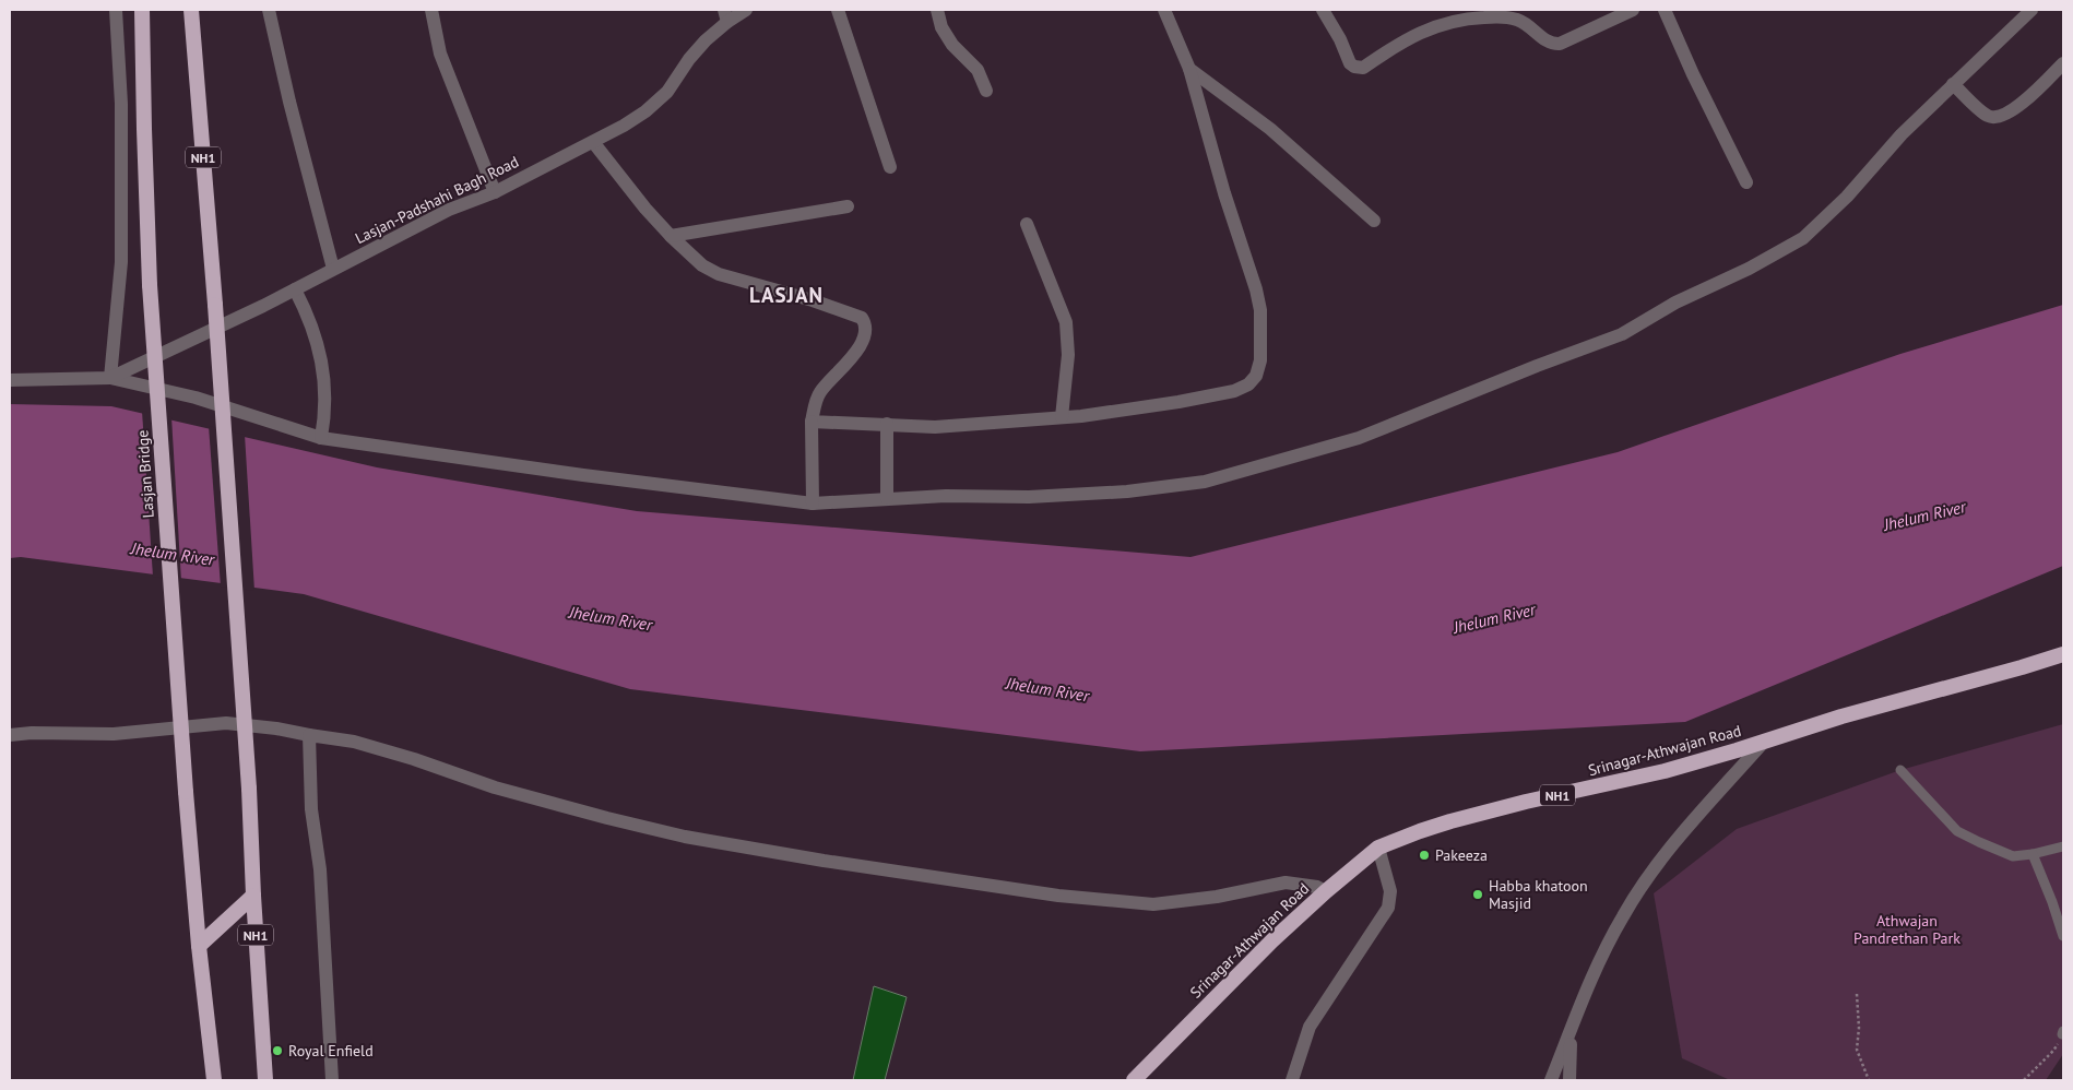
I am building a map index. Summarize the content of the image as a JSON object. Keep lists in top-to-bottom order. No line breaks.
{"streets":{"highway":["NH1","Lasjan Bridge","Srinagar-Athwajan Road"],"street":["Lasjan-Padshahi Bagh Road"]},"districts":["LASJAN"],"water":["Jhelum River"],"parks":["Athwajan Pandrethan Park"],"places":["Pakeeza","Habba khatoon Masjid","Royal Enfield"]}
